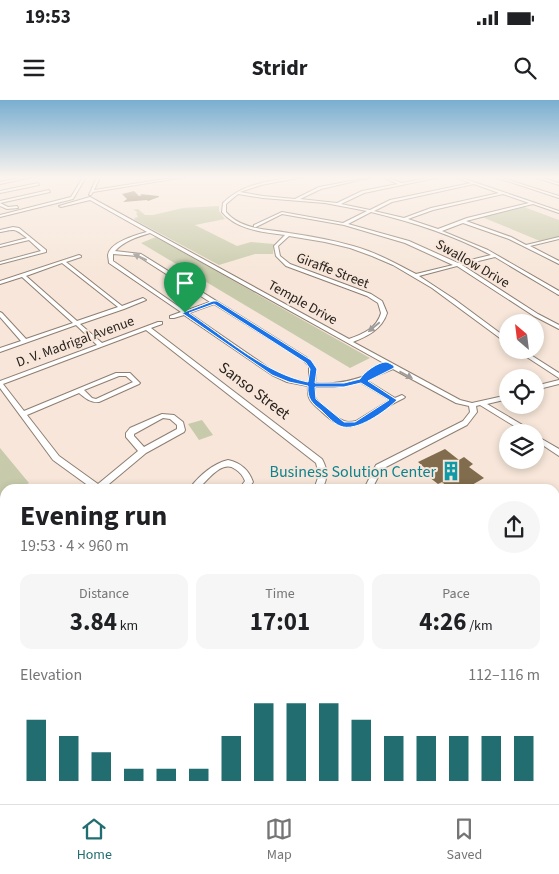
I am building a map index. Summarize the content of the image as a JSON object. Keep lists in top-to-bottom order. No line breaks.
{"streets":{"street":["Swallow Drive","Giraffe Street","Temple Drive","D. V. Madrigal Avenue","Sanso Street"]},"crossings":[["Giraffe Street","Temple Drive"],["D. V. Madrigal Avenue","Sanso Street"]],"places":{"building":["Business Solution Center"]},"north":"top left","page":{"status":"19:53","header":"Stridr","heading":["Evening run","19:53 · 4 × 960 m"],"stats":[["Distance","3.84 km"],["Time","17:01"],["Pace","4:26 /km"]],"chart":["Elevation","112–116 m"],"tabs":["Home","Map","Saved"]}}
